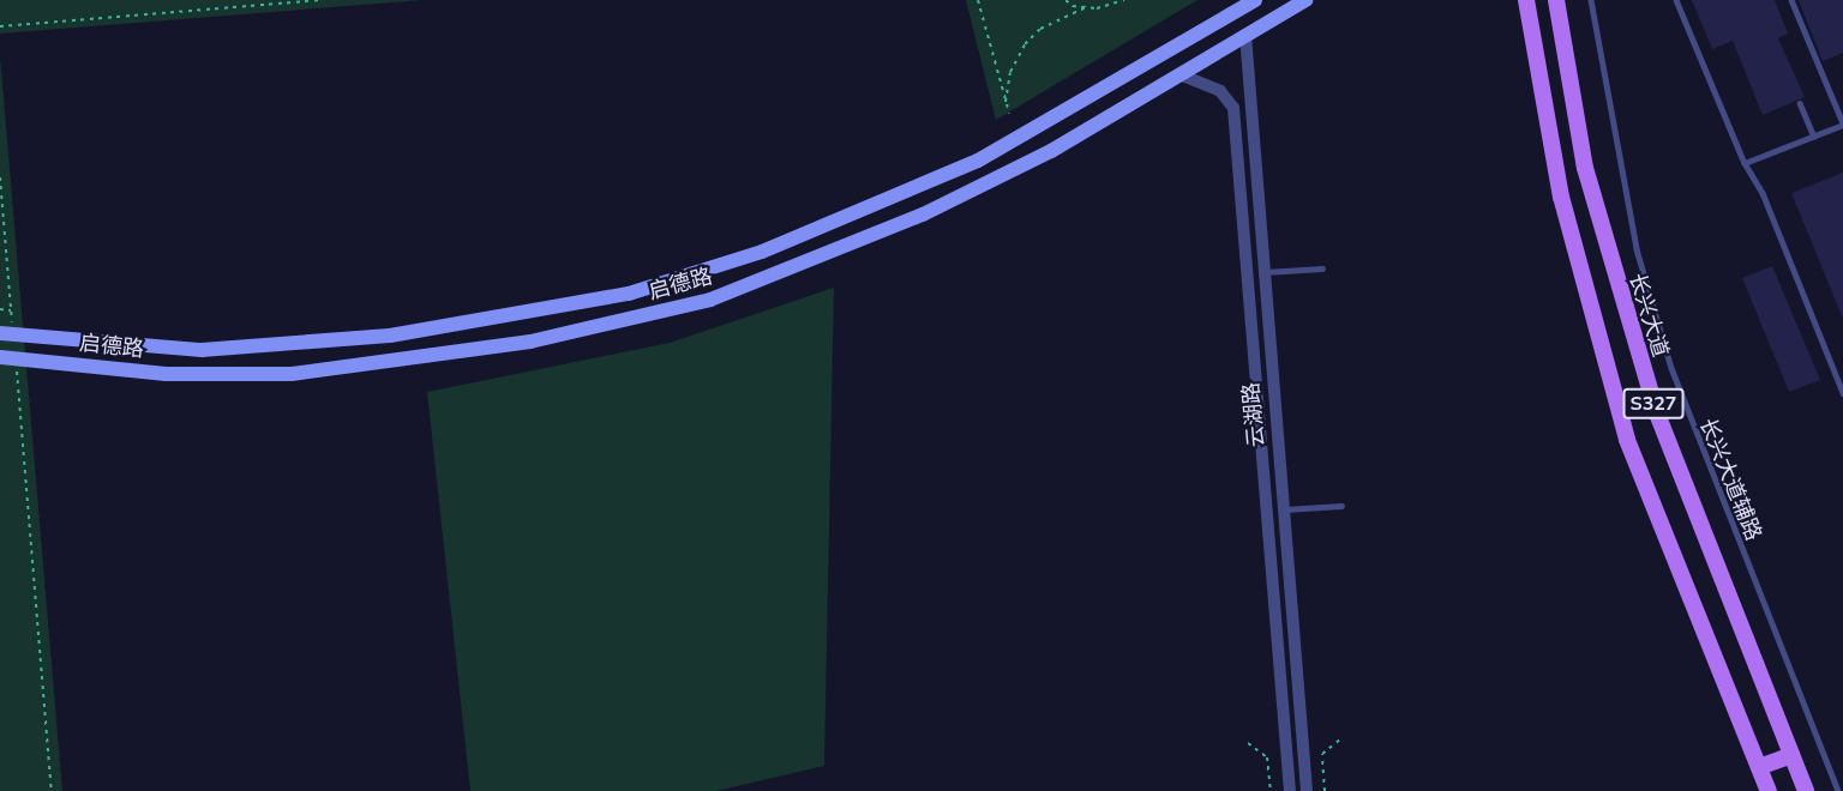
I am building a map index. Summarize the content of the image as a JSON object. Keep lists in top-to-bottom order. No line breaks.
{"streets":{"main road":["启德路","长兴大道","S327"],"street":["云湖路"],"lane":["长兴大道辅路"]},"crossings":[["启德路","云湖路"]]}
